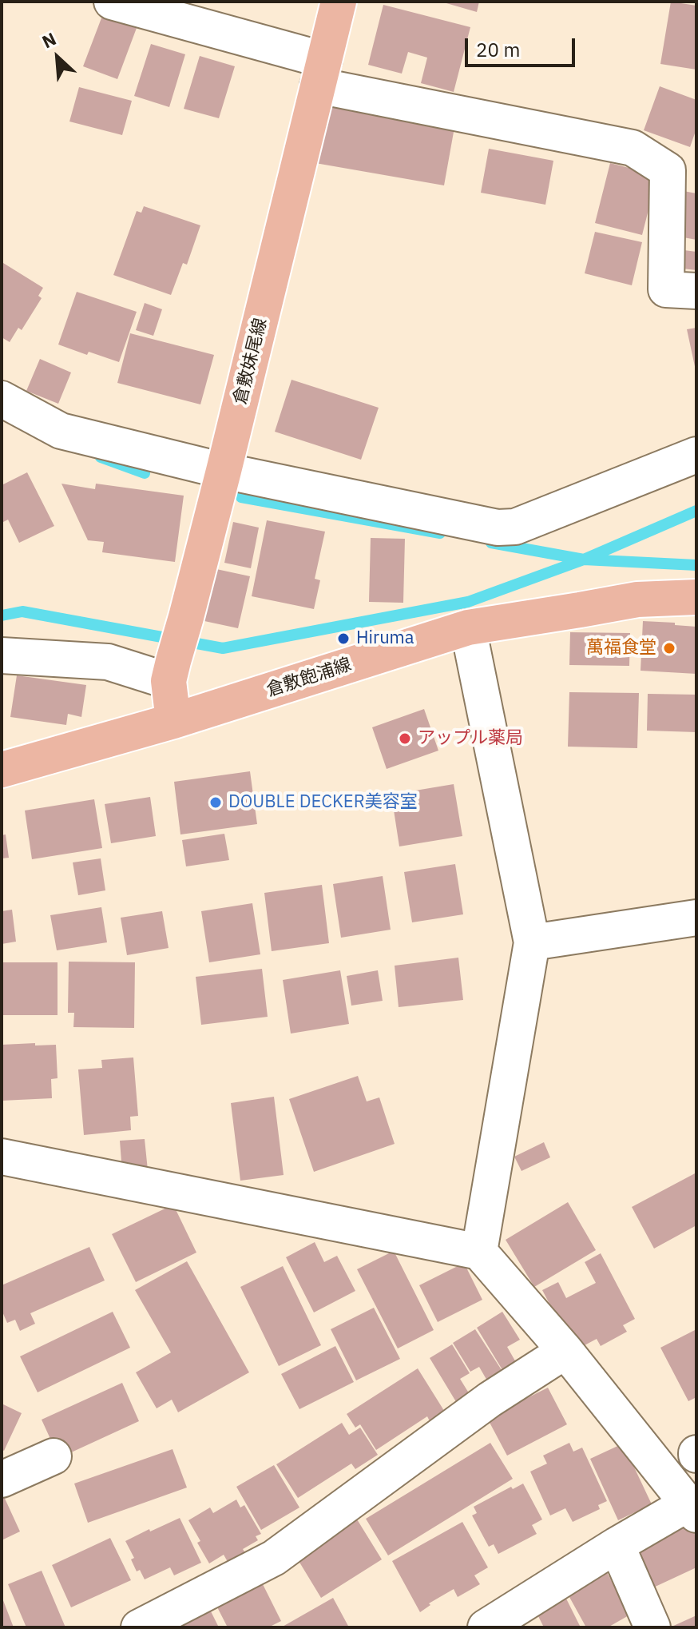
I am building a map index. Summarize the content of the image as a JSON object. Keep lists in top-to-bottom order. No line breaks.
{"streets":{"main road":["倉敷妹尾線","倉敷飽浦線"]},"crossings":[["倉敷妹尾線","倉敷飽浦線"]],"places":["Hiruma","萬福食堂","アップル薬局","DOUBLE DECKER美容室"],"scale_bar":"20 m","north":"top left"}
